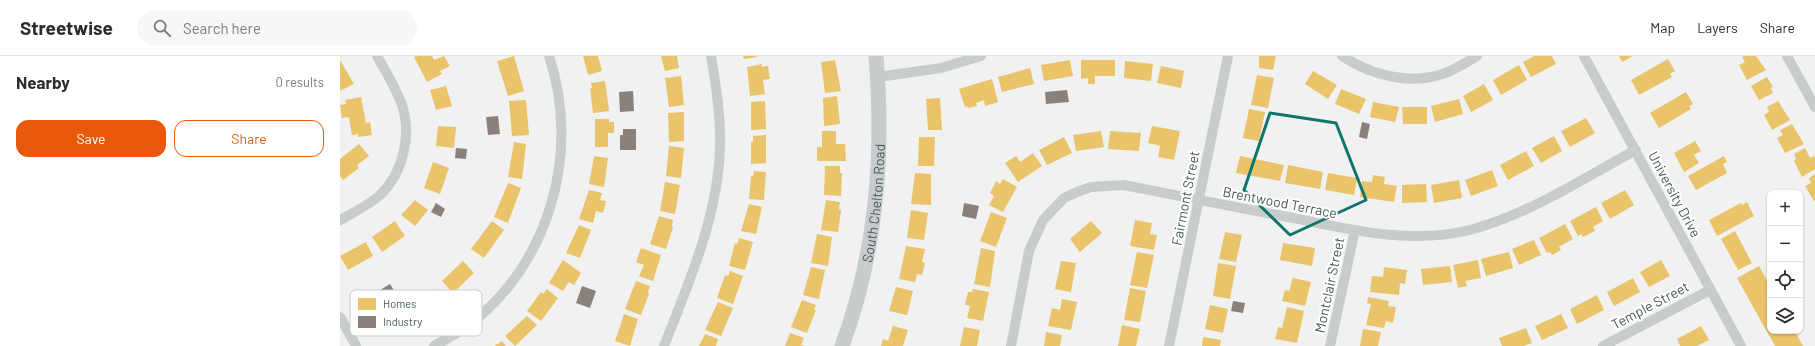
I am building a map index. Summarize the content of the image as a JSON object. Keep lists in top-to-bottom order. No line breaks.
{"streets":{"main road":["South Chelton Road"],"street":["University Drive","Fairmont Street","Brentwood Terrace","Montclair Street","Temple Street"]},"crossings":[["University Drive","Brentwood Terrace"],["University Drive","Temple Street"],["Fairmont Street","Brentwood Terrace"],["Brentwood Terrace","Montclair Street"]],"legend":["Homes","Industry"],"page":{"header":"Streetwise","search":"Search here","nav":["Map","Layers","Share"],"heading":["Nearby","0 results"],"buttons":["Save","Share"],"map_buttons":["+","−"]}}
